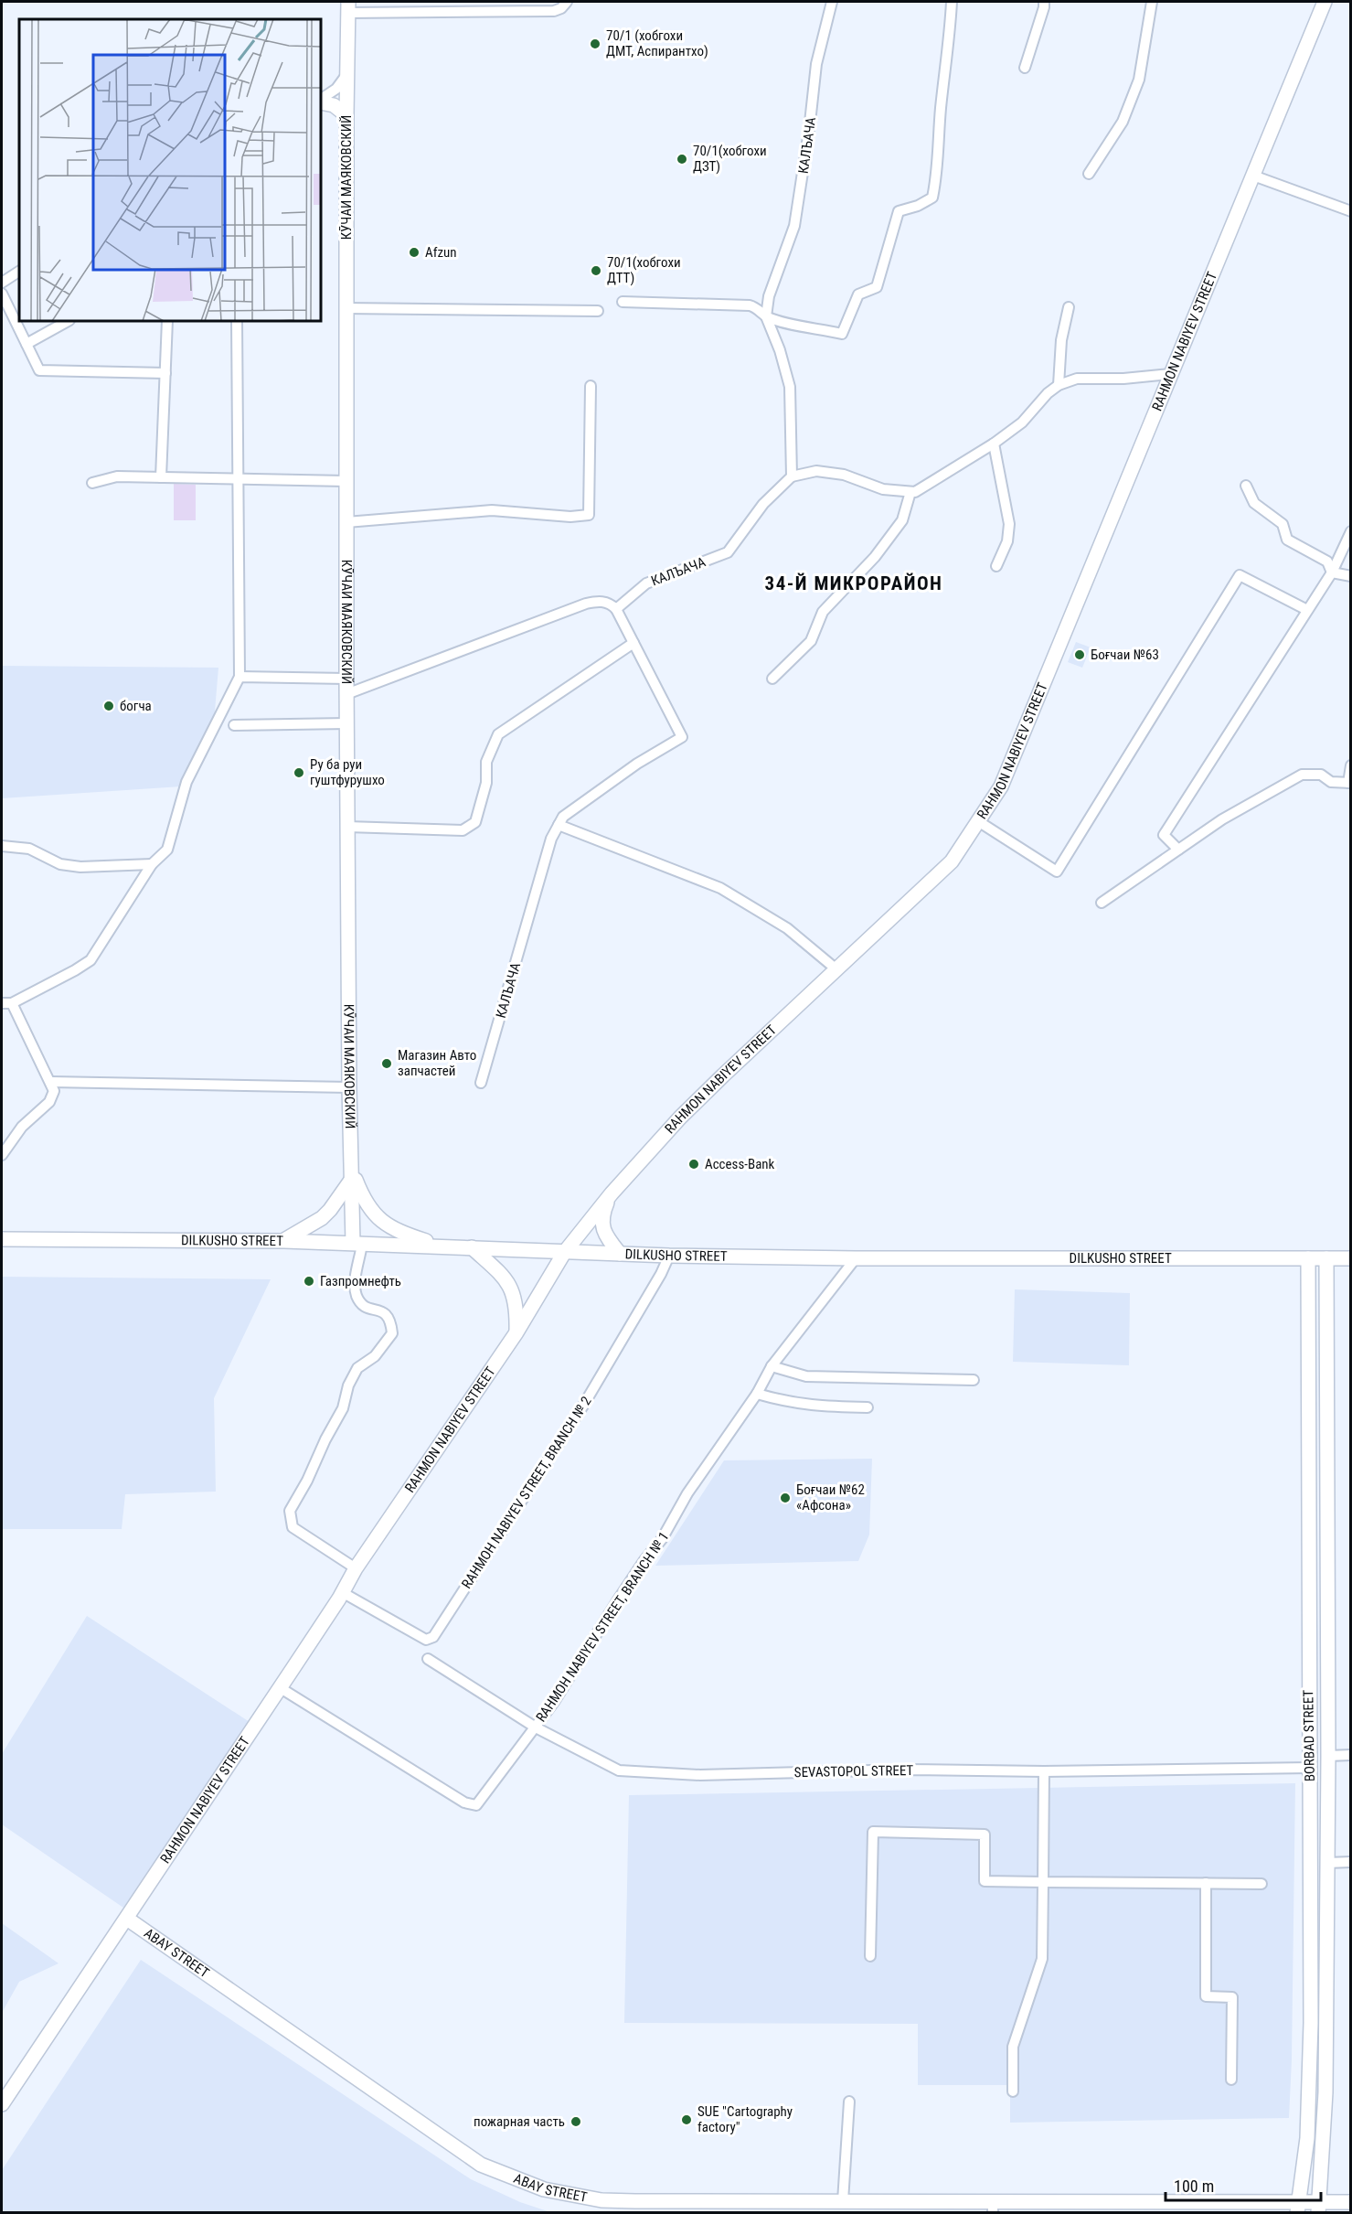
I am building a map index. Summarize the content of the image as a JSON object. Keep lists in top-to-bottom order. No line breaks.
{"streets":{"main road":["КӮЧАИ МАЯКОВСКИЙ","RAHMON NABIYEV STREET","DILKUSHO STREET","BORBAD STREET","ABAY STREET"],"street":["КАЛЪАЧА","RAHMOH NABIYEV STREET, BRANCH № 2","RAHMOH NABIYEV STREET, BRANCH № 1","SEVASTOPOL STREET"]},"crossings":[["КӮЧАИ МАЯКОВСКИЙ","DILKUSHO STREET"],["RAHMON NABIYEV STREET","DILKUSHO STREET"],["RAHMON NABIYEV STREET","RAHMOH NABIYEV STREET, BRANCH № 2"],["RAHMON NABIYEV STREET","RAHMOH NABIYEV STREET, BRANCH № 1"],["RAHMON NABIYEV STREET","ABAY STREET"],["DILKUSHO STREET","RAHMOH NABIYEV STREET, BRANCH № 2"],["DILKUSHO STREET","RAHMOH NABIYEV STREET, BRANCH № 1"],["DILKUSHO STREET","BORBAD STREET"],["RAHMOH NABIYEV STREET, BRANCH № 1","SEVASTOPOL STREET"],["BORBAD STREET","SEVASTOPOL STREET"],["BORBAD STREET","ABAY STREET"]],"districts":["34-Й МИКРОРАЙОН"],"places":["70/1 (хобгохи ДМТ, Аспирантхо)","70/1(хобгохи ДЗТ)","Afzun","70/1(хобгохи ДТТ)","Боғчаи №63","богча","Ру ба руи гуштфурушхо","Магазин Авто запчастей","Access-Bank","Газпромнефть","Боғчаи №62 «Афсона»","SUE \"Cartography factory\"","пожарная часть"],"scale_bar":"100 m"}
